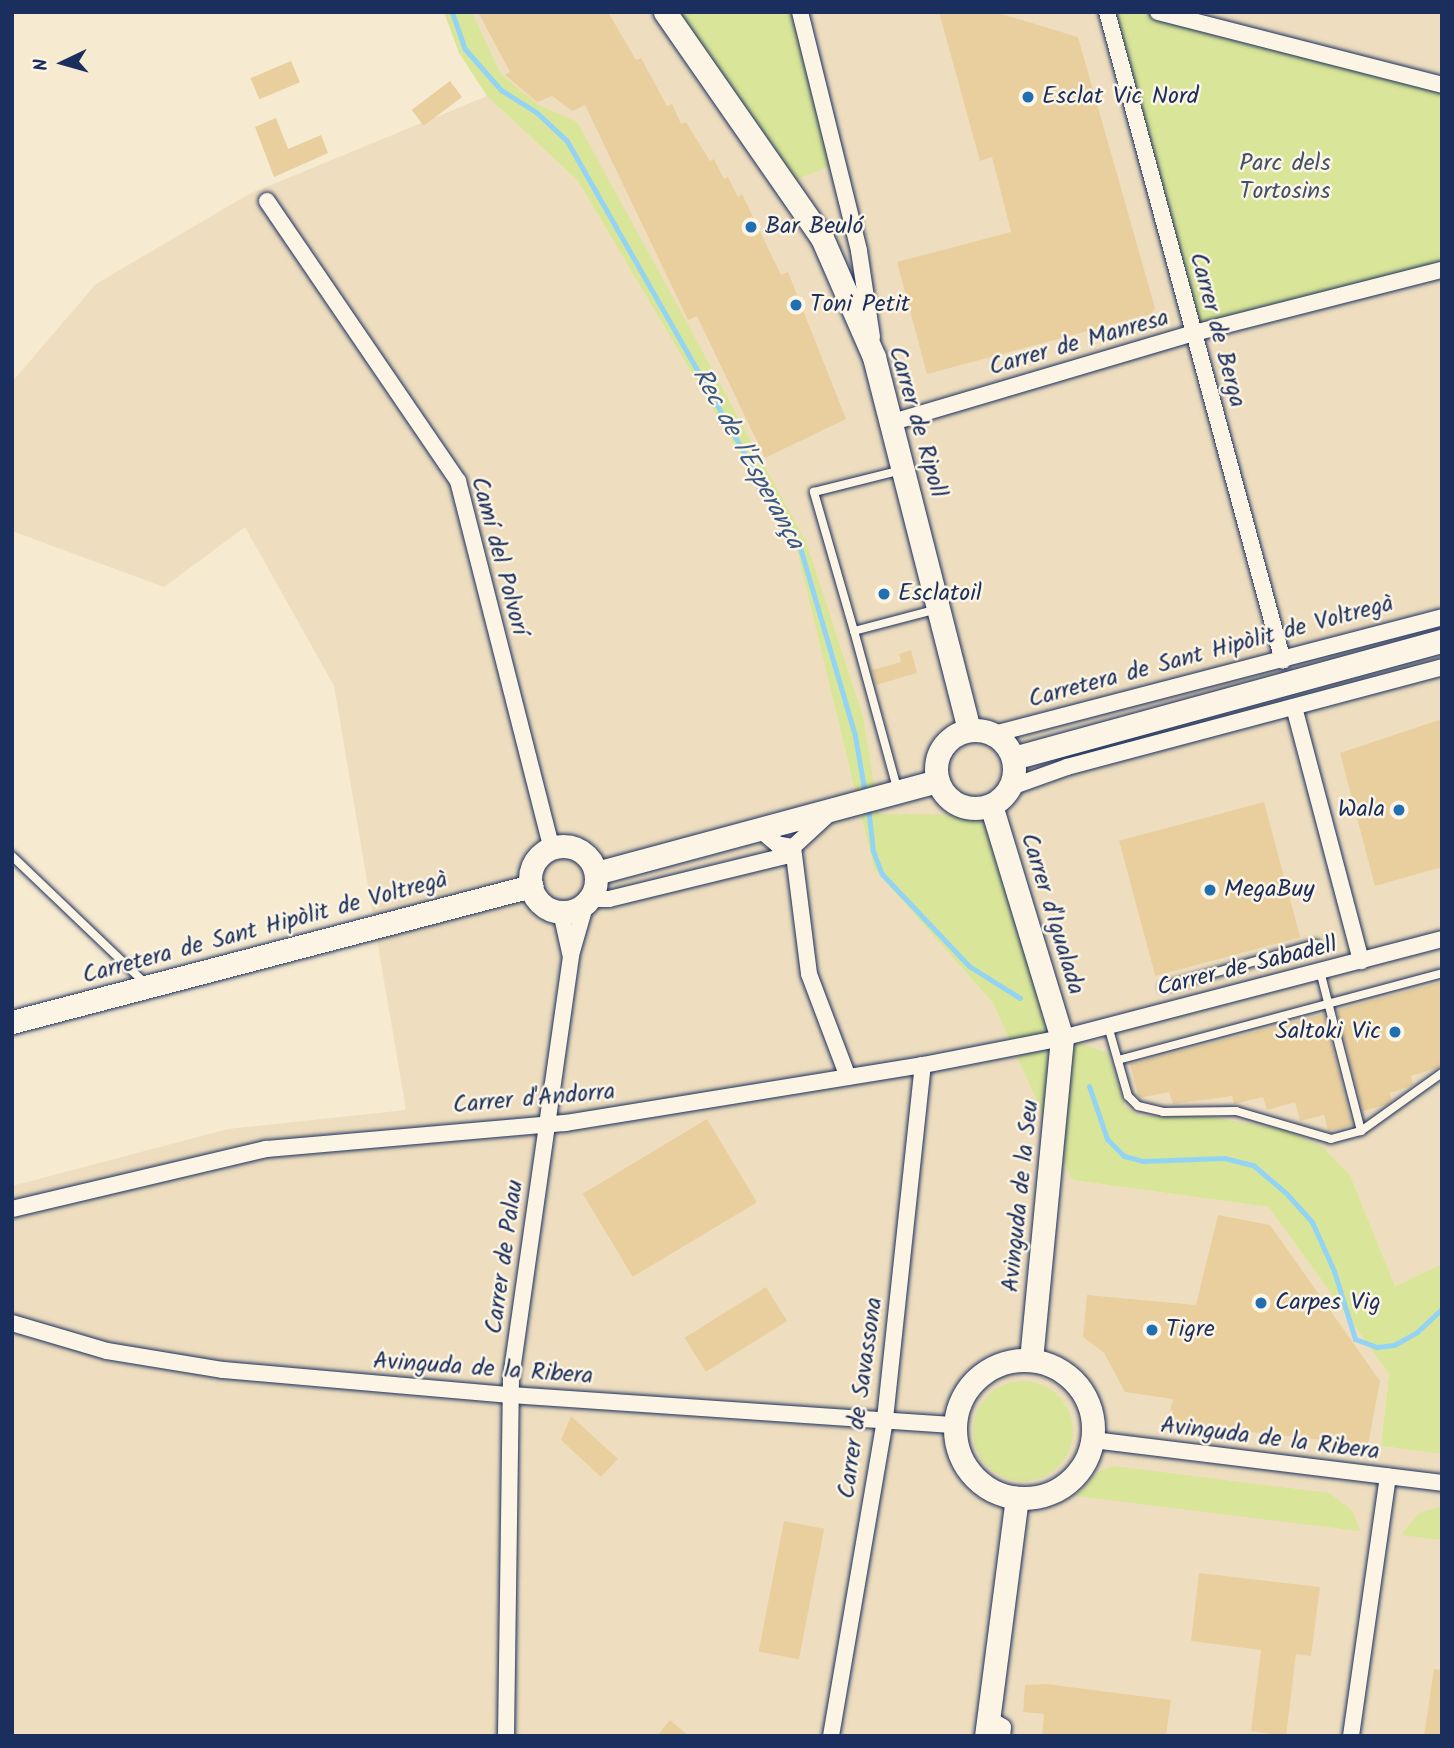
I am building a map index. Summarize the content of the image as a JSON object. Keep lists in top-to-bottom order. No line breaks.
{"streets":{"street":["Carrer de Berga","Carrer de Manresa","Carrer de Ripoll","Camí del Polvorí","Carretera de Sant Hipòlit de Voltregà","Carrer d'Igualada","Carrer de Sabadell","Carrer d'Andorra","Avinguda de la Seu","Carrer de Palau","Avinguda de la Ribera","Carrer de Savassona"]},"crossings":[["Carrer de Berga","Carrer de Manresa"],["Carrer de Berga","Carretera de Sant Hipòlit de Voltregà"],["Carrer de Manresa","Carrer de Ripoll"],["Carrer de Ripoll","Carretera de Sant Hipòlit de Voltregà"],["Carrer de Ripoll","Carrer d'Igualada"],["Camí del Polvorí","Carretera de Sant Hipòlit de Voltregà"],["Camí del Polvorí","Carrer de Palau"],["Carretera de Sant Hipòlit de Voltregà","Carrer d'Igualada"],["Carretera de Sant Hipòlit de Voltregà","Carrer de Palau"],["Carrer d'Igualada","Carrer de Sabadell"],["Carrer d'Igualada","Carrer d'Andorra"],["Carrer d'Igualada","Avinguda de la Seu"],["Carrer de Sabadell","Carrer d'Andorra"],["Carrer de Sabadell","Avinguda de la Seu"],["Carrer d'Andorra","Avinguda de la Seu"],["Carrer d'Andorra","Carrer de Palau"],["Carrer d'Andorra","Carrer de Savassona"],["Avinguda de la Seu","Avinguda de la Ribera"],["Carrer de Palau","Avinguda de la Ribera"],["Avinguda de la Ribera","Carrer de Savassona"]],"water":["Rec de l'Esperança"],"parks":["Parc dels Tortosins"],"places":["Esclat Vic Nord","Bar Beuló","Toni Petit","Esclatoil","Wala","MegaBuy","Saltoki Vic","Carpes Vig","Tigre"],"north":"left"}
